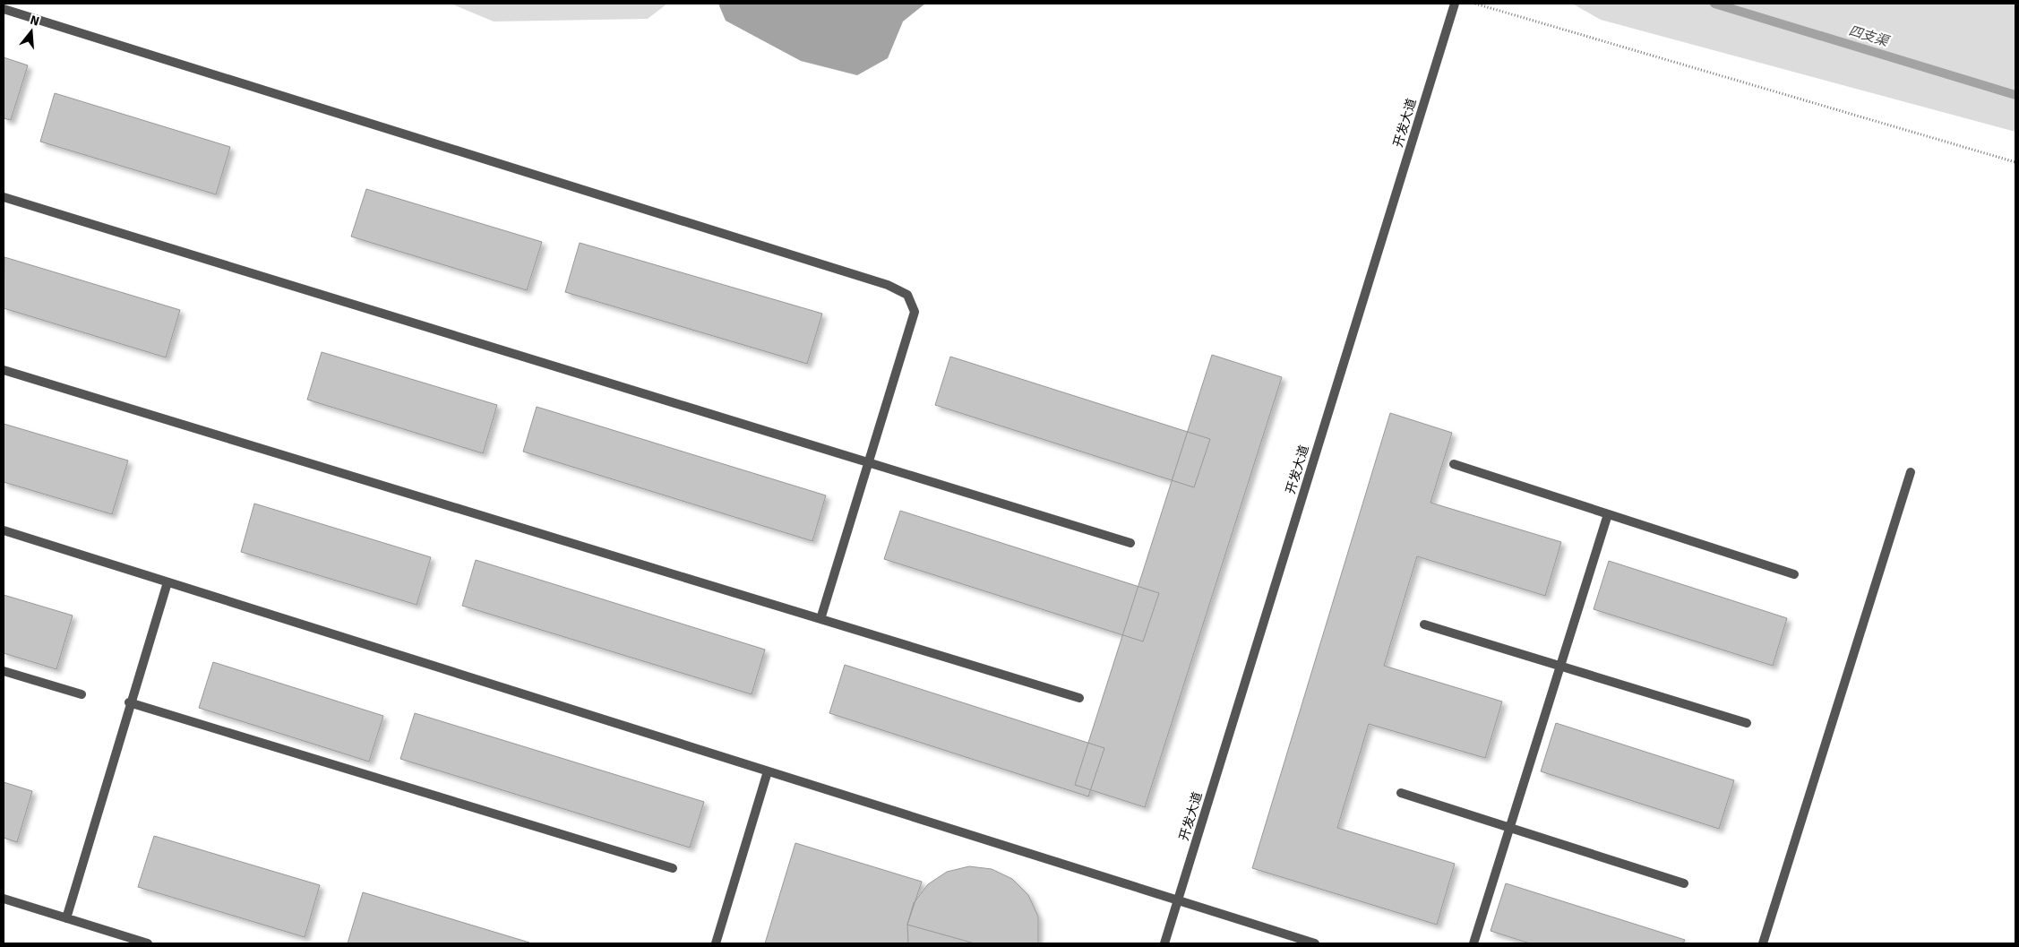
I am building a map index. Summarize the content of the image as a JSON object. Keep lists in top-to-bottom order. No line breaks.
{"streets":{"street":["开发大道"]},"water":["四支渠"],"north":"top"}
